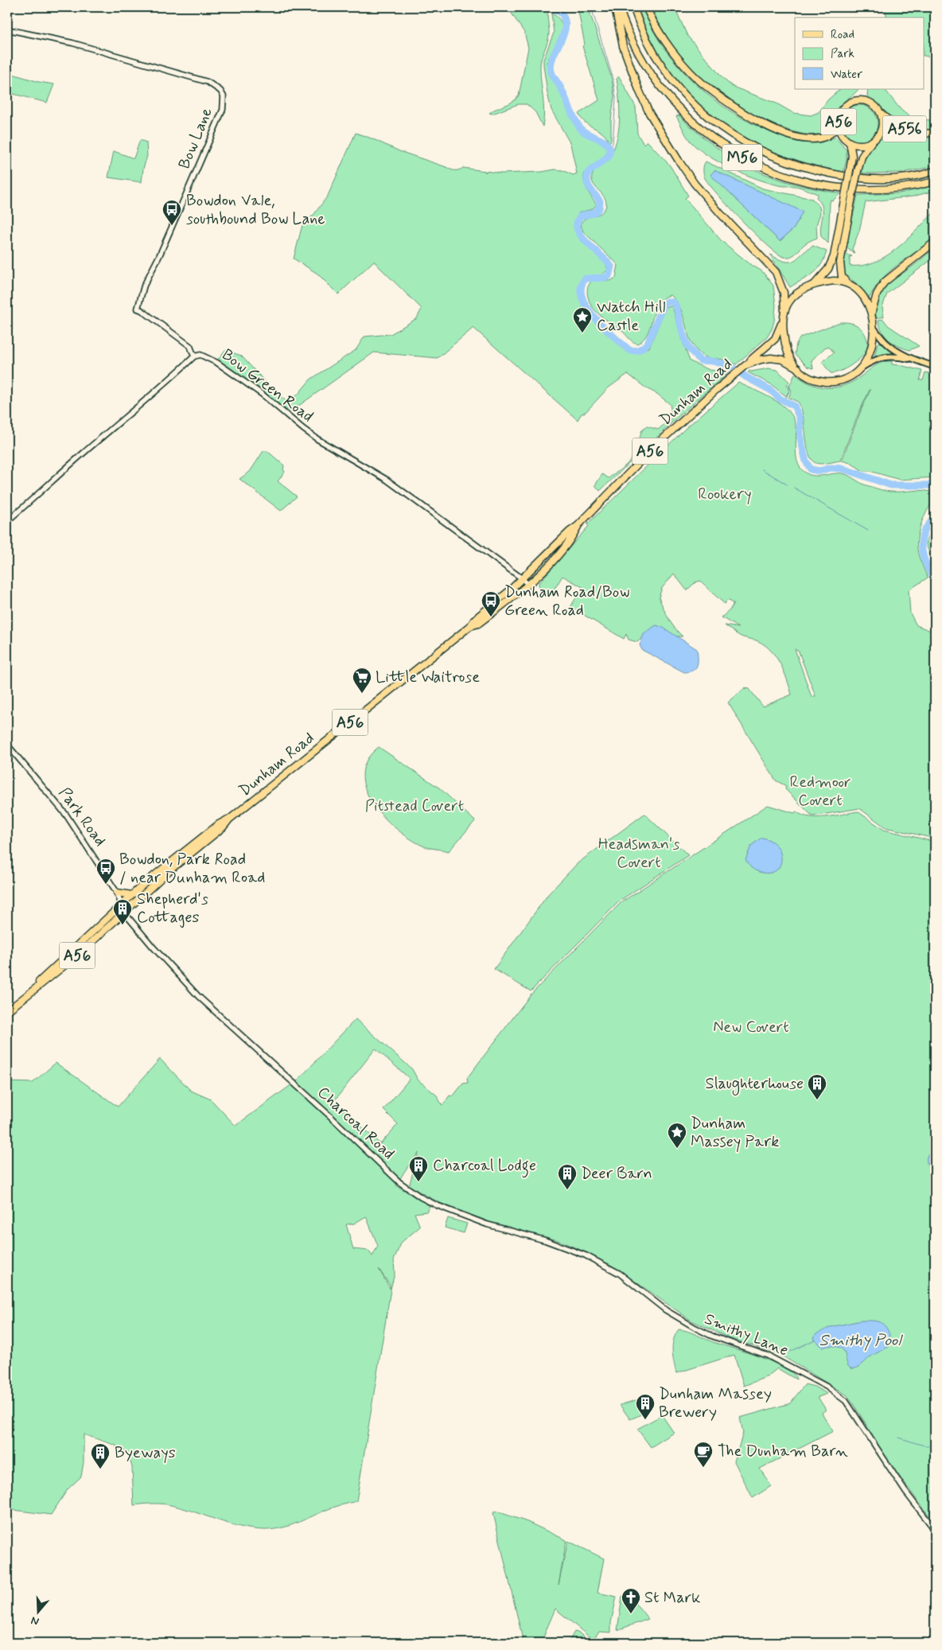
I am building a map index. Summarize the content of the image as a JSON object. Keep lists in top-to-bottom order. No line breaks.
{"streets":{"highway":["A56","A556","M56","Dunham Road"],"main road":["Bow Lane","Bow Green Road","Park Road","Charcoal Road","Smithy Lane"]},"crossings":[["A56","A556"],["A56","Dunham Road"],["Bow Lane","Bow Green Road"],["Bow Green Road","Dunham Road"],["Dunham Road","Park Road"],["Dunham Road","Charcoal Road"],["Park Road","Charcoal Road"],["Charcoal Road","Smithy Lane"]],"water":["Smithy Pool"],"parks":["Rookery","Redmoor Covert","Pitstead Covert","Headsman's Covert","New Covert"],"places":{"bus stop":["Bowdon Vale, southbound Bow Lane","Dunham Road/Bow Green Road","Bowdon, Park Road / near Dunham Road"],"place":["Watch Hill Castle","Dunham Massey Park"],"supermarket":["Little Waitrose"],"building":["Shepherd's Cottages","Slaughterhouse","Charcoal Lodge","Deer Barn","Dunham Massey Brewery","Byeways"],"cafe":["The Dunham Barn"],"church":["St Mark"]},"legend":["Road","Park","Water"],"north":"bottom"}
